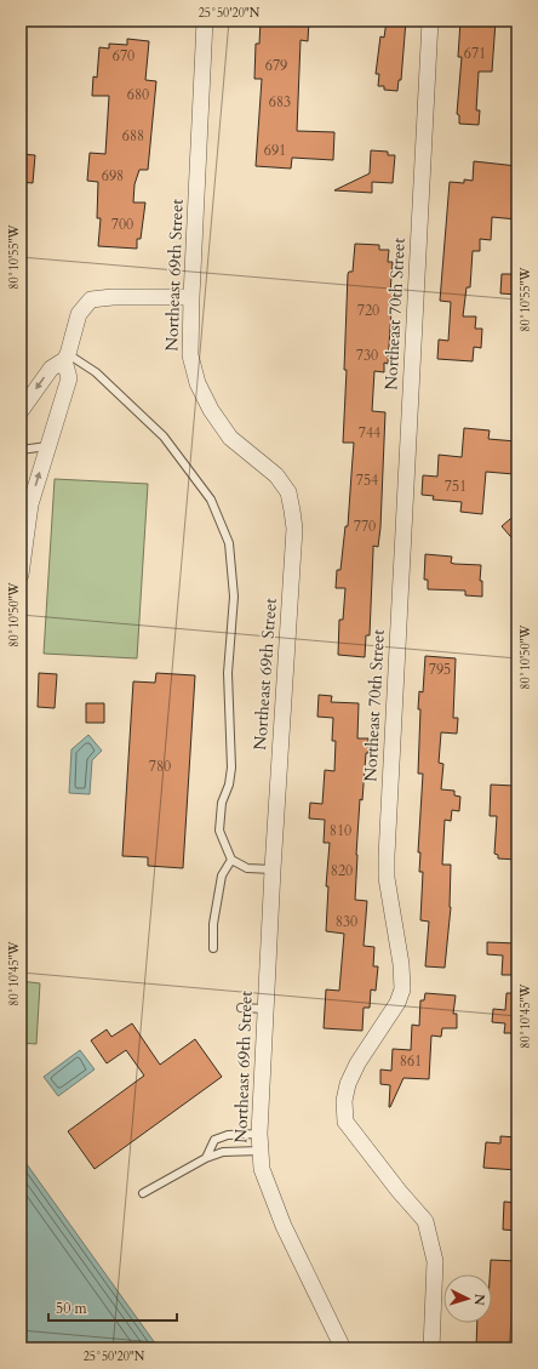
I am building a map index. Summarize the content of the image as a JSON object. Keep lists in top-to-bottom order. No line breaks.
{"streets":{"street":["Northeast 69th Street","Northeast 70th Street"]},"house_numbers":["671","670","679","680","683","688","691","698","700","720","730","744","754","751","770","795","780","810","820","830","861"],"scale_bar":"50 m","north":"right","coordinates":["25°50'20\"N","80°10'55\"W","80°10'50\"W","80°10'45\"W"]}
